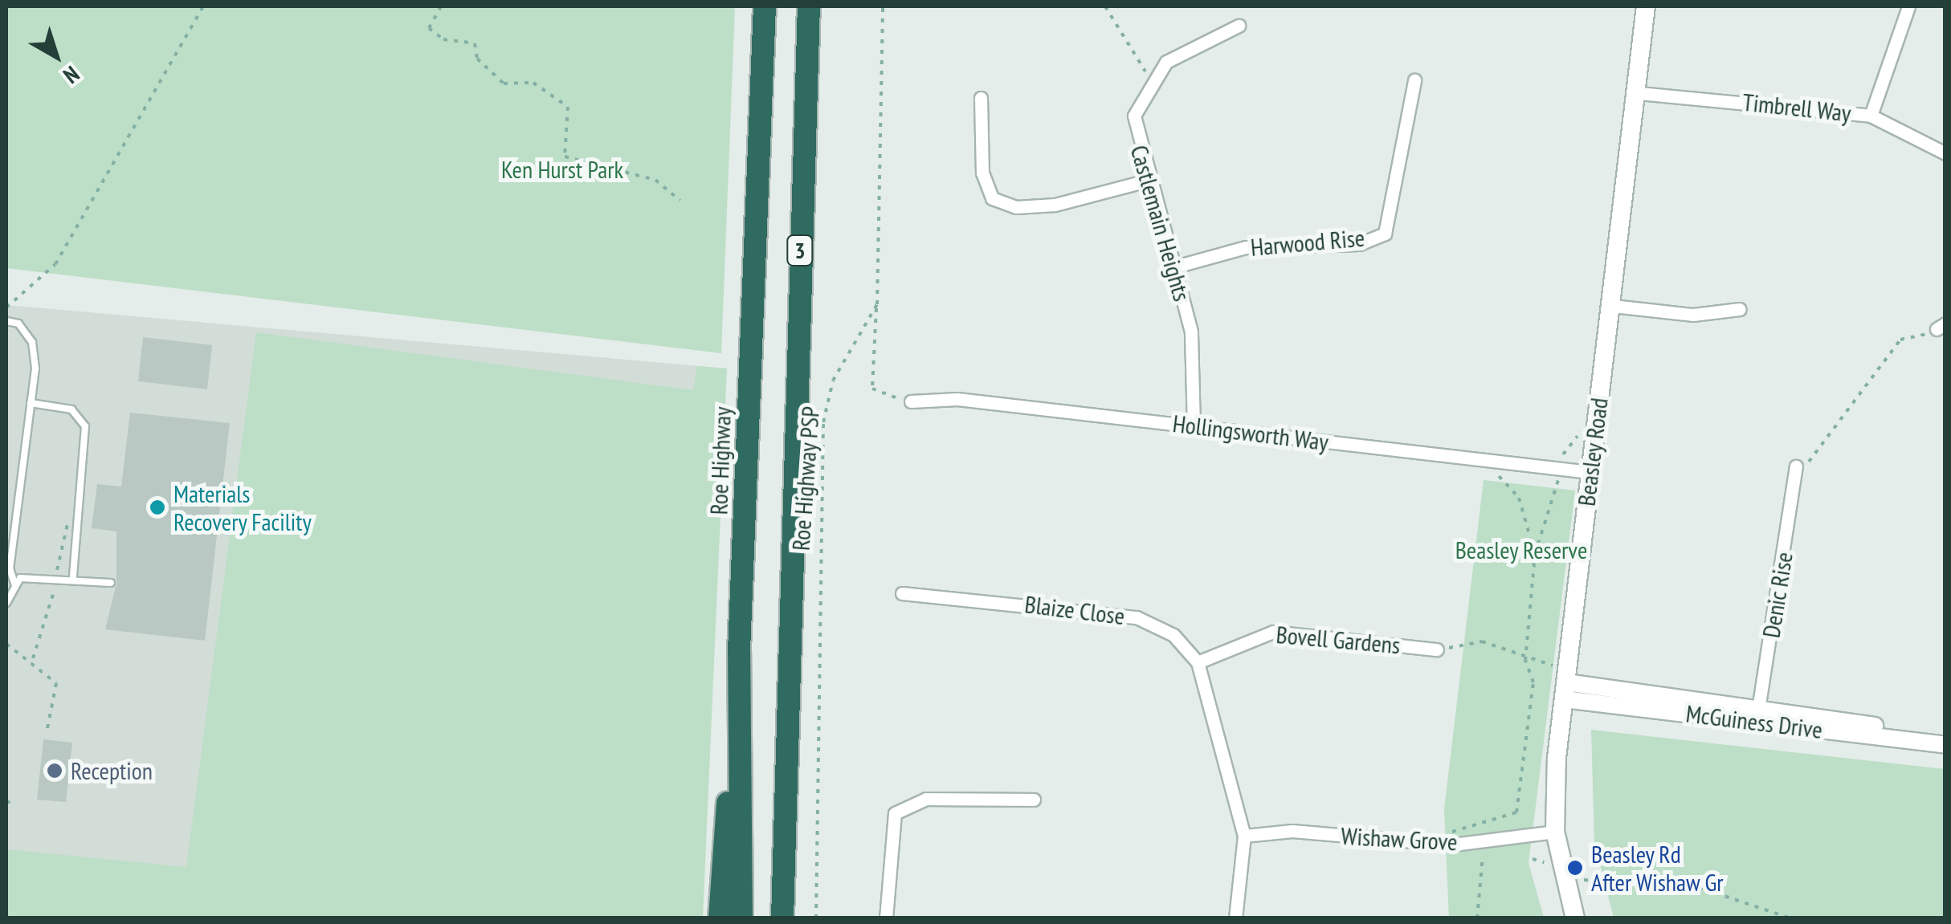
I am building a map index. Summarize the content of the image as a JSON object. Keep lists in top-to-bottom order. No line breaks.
{"streets":{"highway":["3","Roe Highway"],"main road":["Beasley Road"],"street":["Timbrell Way","Castlemain Heights","Harwood Rise","Hollingsworth Way","Denic Rise","Blaize Close","Bovell Gardens","McGuiness Drive","Wishaw Grove"],"path":["Roe Highway PSP"]},"crossings":[["Timbrell Way","Beasley Road"],["Castlemain Heights","Harwood Rise"],["Castlemain Heights","Hollingsworth Way"],["Hollingsworth Way","Beasley Road"],["Beasley Road","McGuiness Drive"],["Beasley Road","Wishaw Grove"],["Denic Rise","McGuiness Drive"],["Blaize Close","Bovell Gardens"],["Blaize Close","Wishaw Grove"]],"parks":["Ken Hurst Park","Beasley Reserve"],"places":["Materials Recovery Facility","Reception","Beasley Rd After Wishaw Gr"],"north":"bottom right"}
